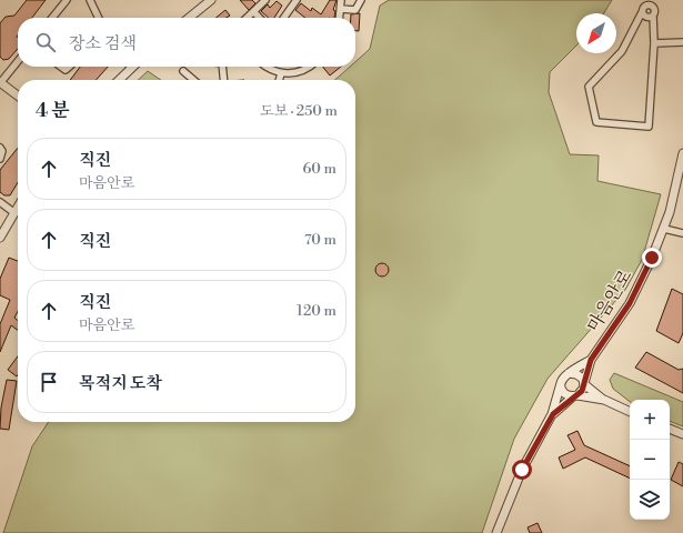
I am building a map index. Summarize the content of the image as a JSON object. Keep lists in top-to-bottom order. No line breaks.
{"streets":{"street":["마음안로"]},"north":"bottom left","page":{"search":"장소 검색","heading":["4 분","도보 · 250 m"],"list":[["직진","마음안로","60 m"],["직진","70 m"],["직진","마음안로","120 m"],"목적지 도착"],"map_buttons":["+","−"]}}
